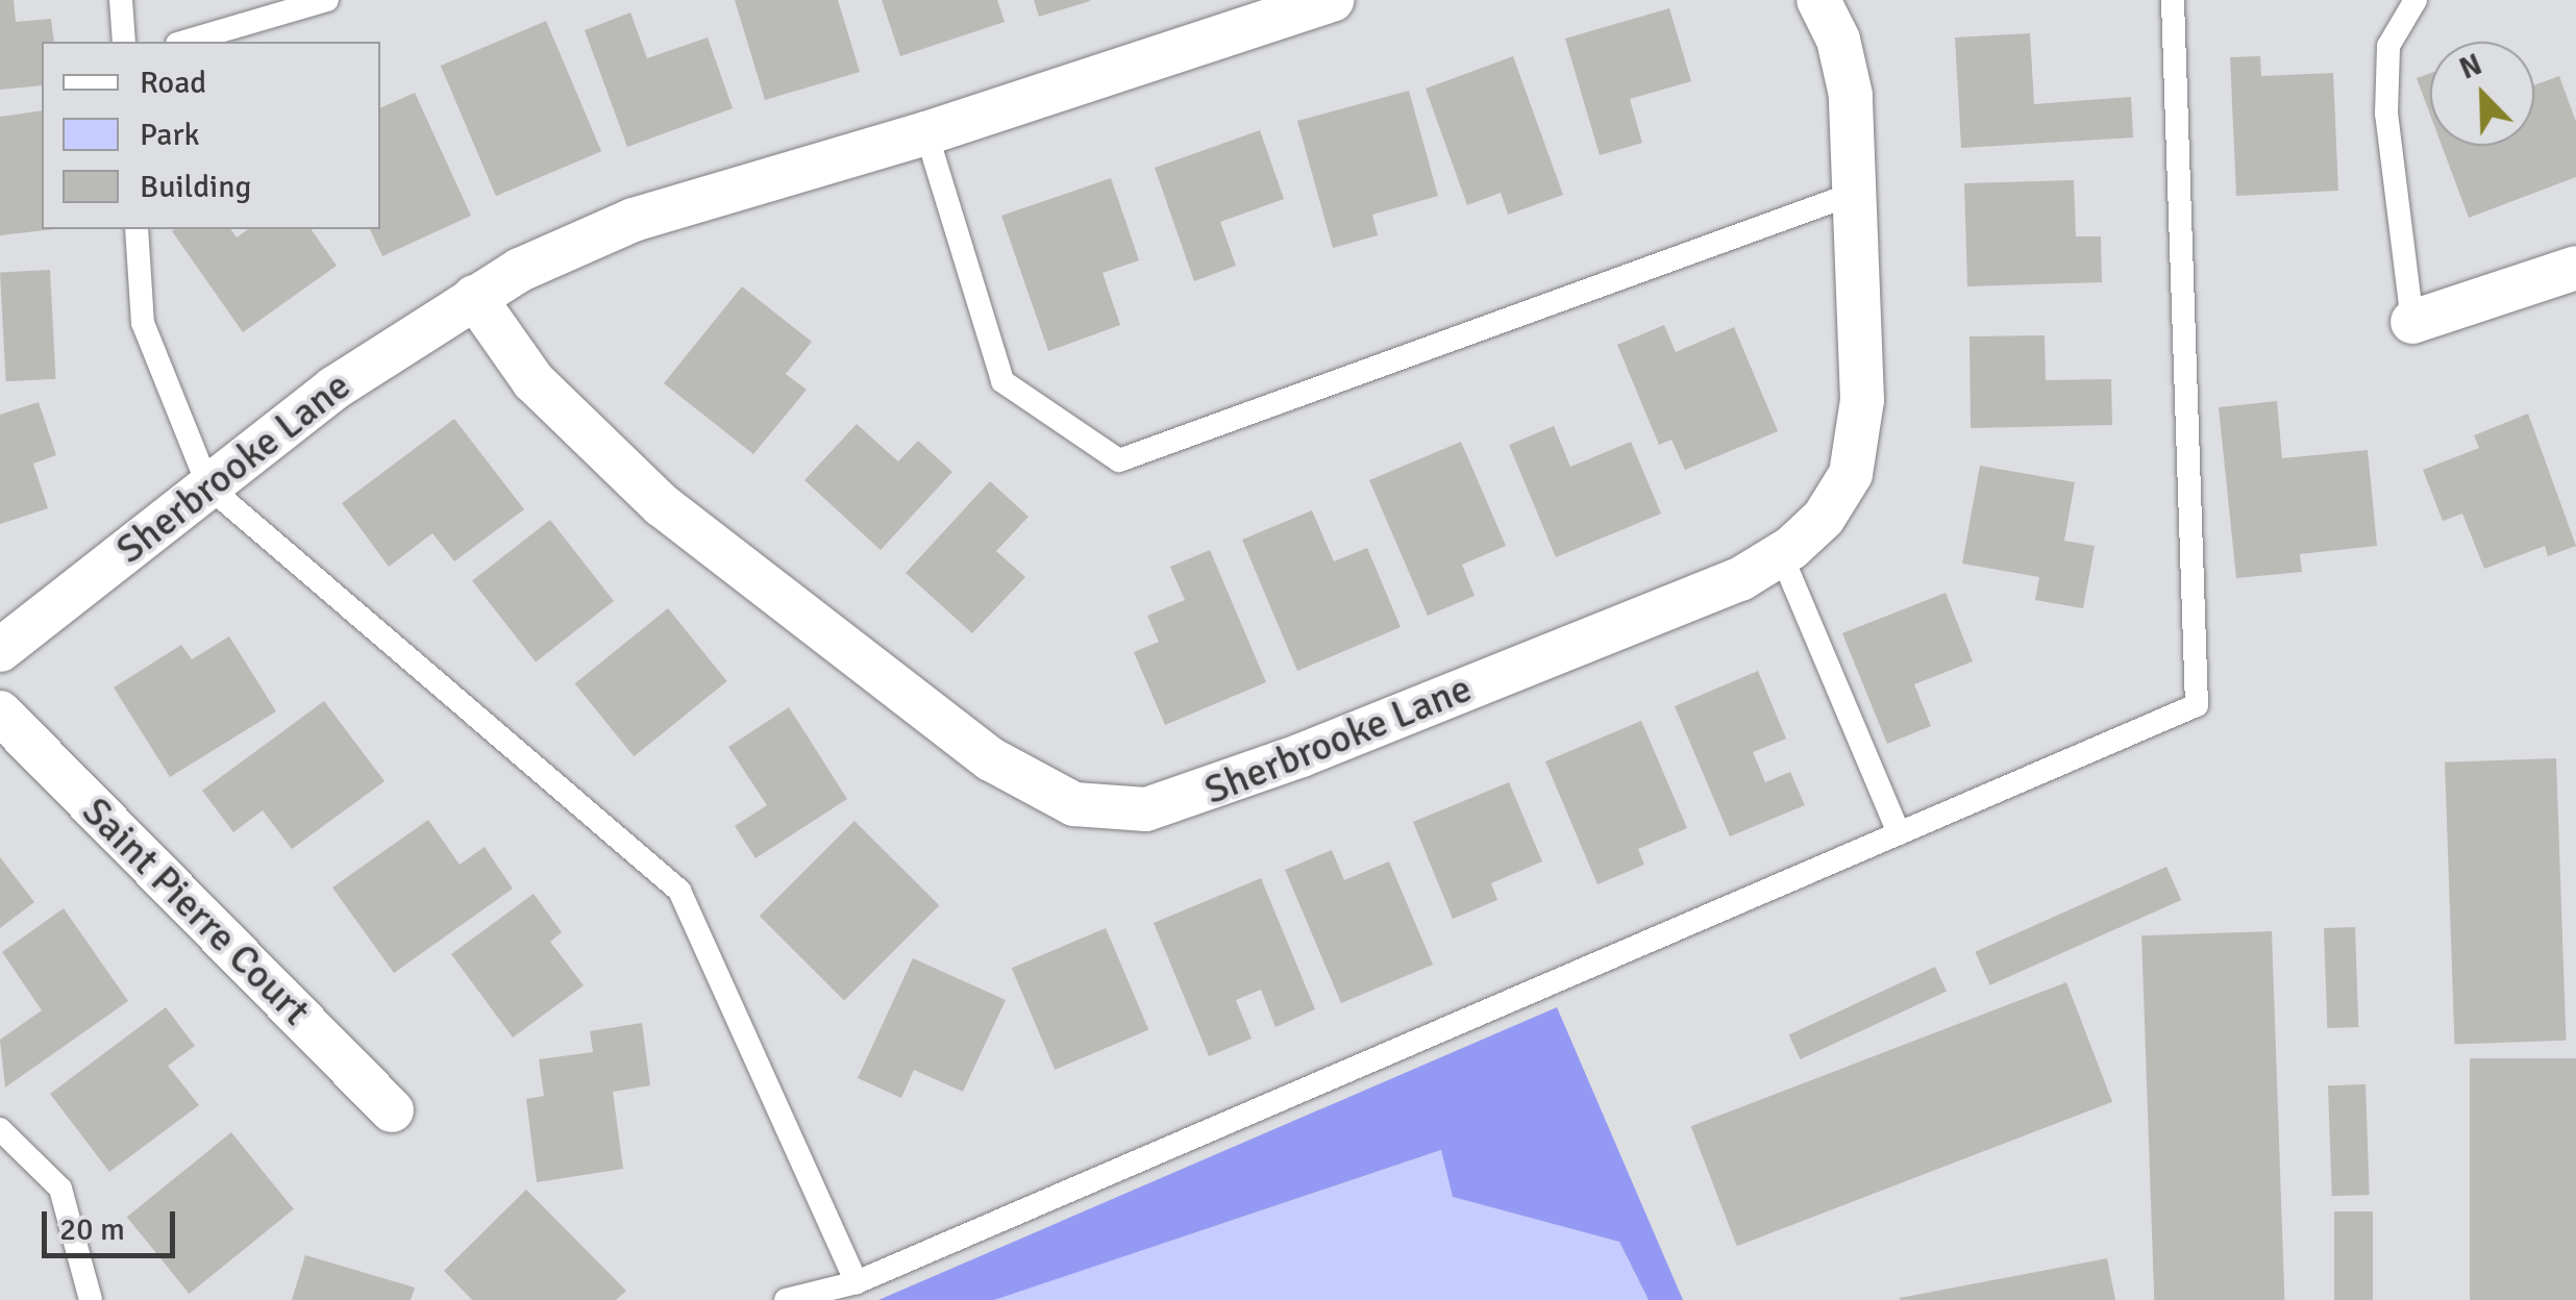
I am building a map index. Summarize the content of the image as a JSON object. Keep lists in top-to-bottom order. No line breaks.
{"streets":{"street":["Sherbrooke Lane","Saint Pierre Court"]},"legend":["Road","Park","Building"],"scale_bar":"20 m","north":"top left"}
